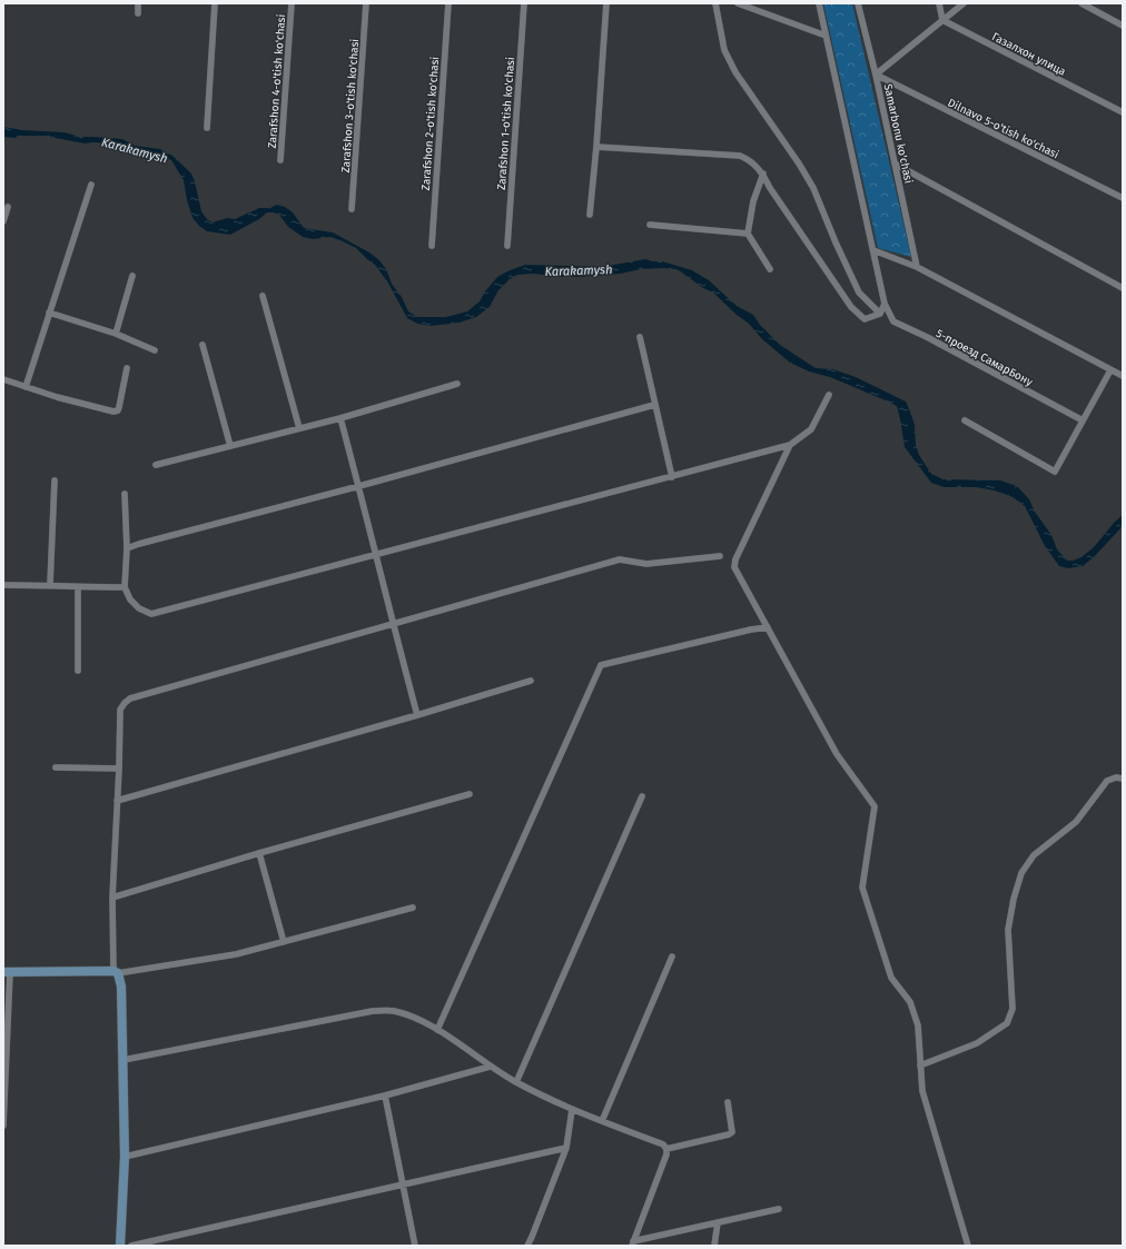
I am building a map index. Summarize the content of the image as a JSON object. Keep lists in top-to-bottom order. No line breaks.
{"streets":{"street":["Газалхон улица","Zarafshon 4-o'tish ko'chasi","Zarafshon 3-o'tish ko'chasi","Zarafshon 2-o'tish ko'chasi","Zarafshon 1-o'tish ko'chasi","Dilnavo 5-o'tish ko'chasi","Samarbonu ko'chasi","5-проезд СамарБону"]},"crossings":[["Dilnavo 5-o'tish ko'chasi","Samarbonu ko'chasi"]],"water":["Karakamysh"]}
